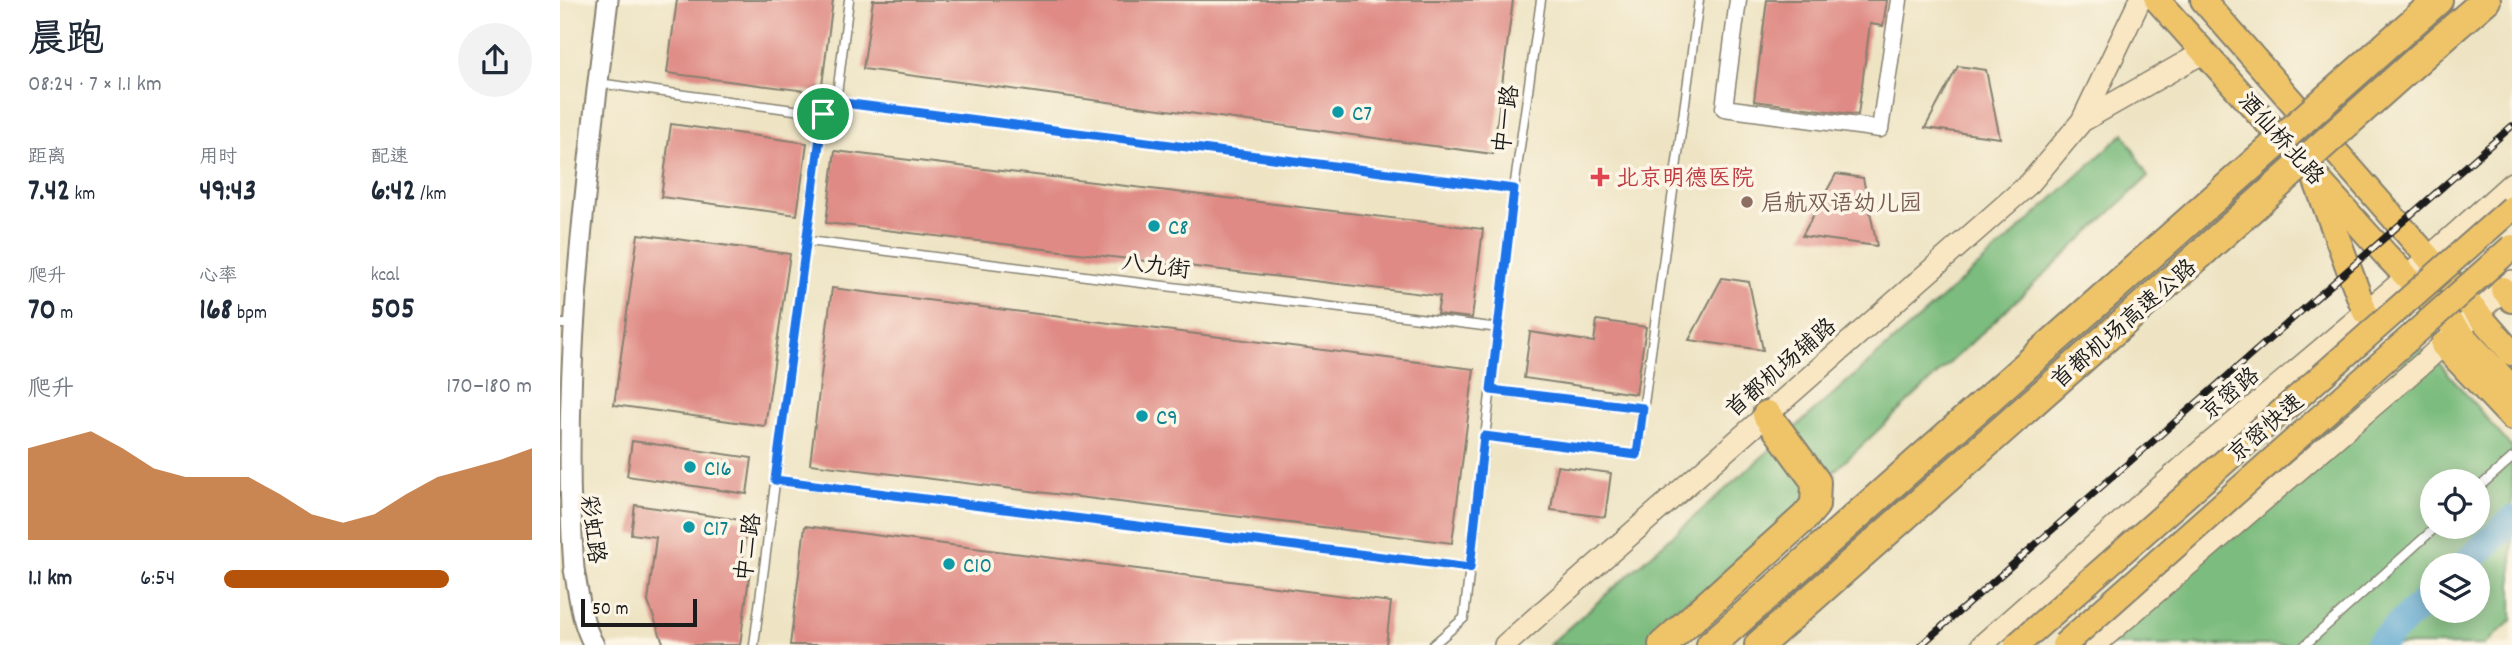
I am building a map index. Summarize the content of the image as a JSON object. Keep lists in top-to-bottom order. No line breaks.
{"streets":{"highway":["首都机场高速公路"],"main road":["酒仙桥北路","首都机场辅路","京密路","京密快速"],"street":["彩虹路"],"lane":["中一路","八九街","中二路"]},"crossings":[["中一路","八九街"],["酒仙桥北路","京密路"],["八九街","中二路"]],"places":{"other":["C7","启航双语幼儿园","C8","C9","C16","C17","C10"],"health":["北京明德医院"]},"scale_bar":"50 m","page":{"heading":["晨跑","08:24 · 7 × 1.1 km"],"stats":[["距离","7.42 km"],["用时","49:43"],["配速","6:42 /km"],["爬升","70 m"],["心率","168 bpm"],["kcal","505"]],"chart":["爬升","170–180 m"],"list":[{"name":"1.1 km","note":"6:54"}],"scale":"50 m"}}
